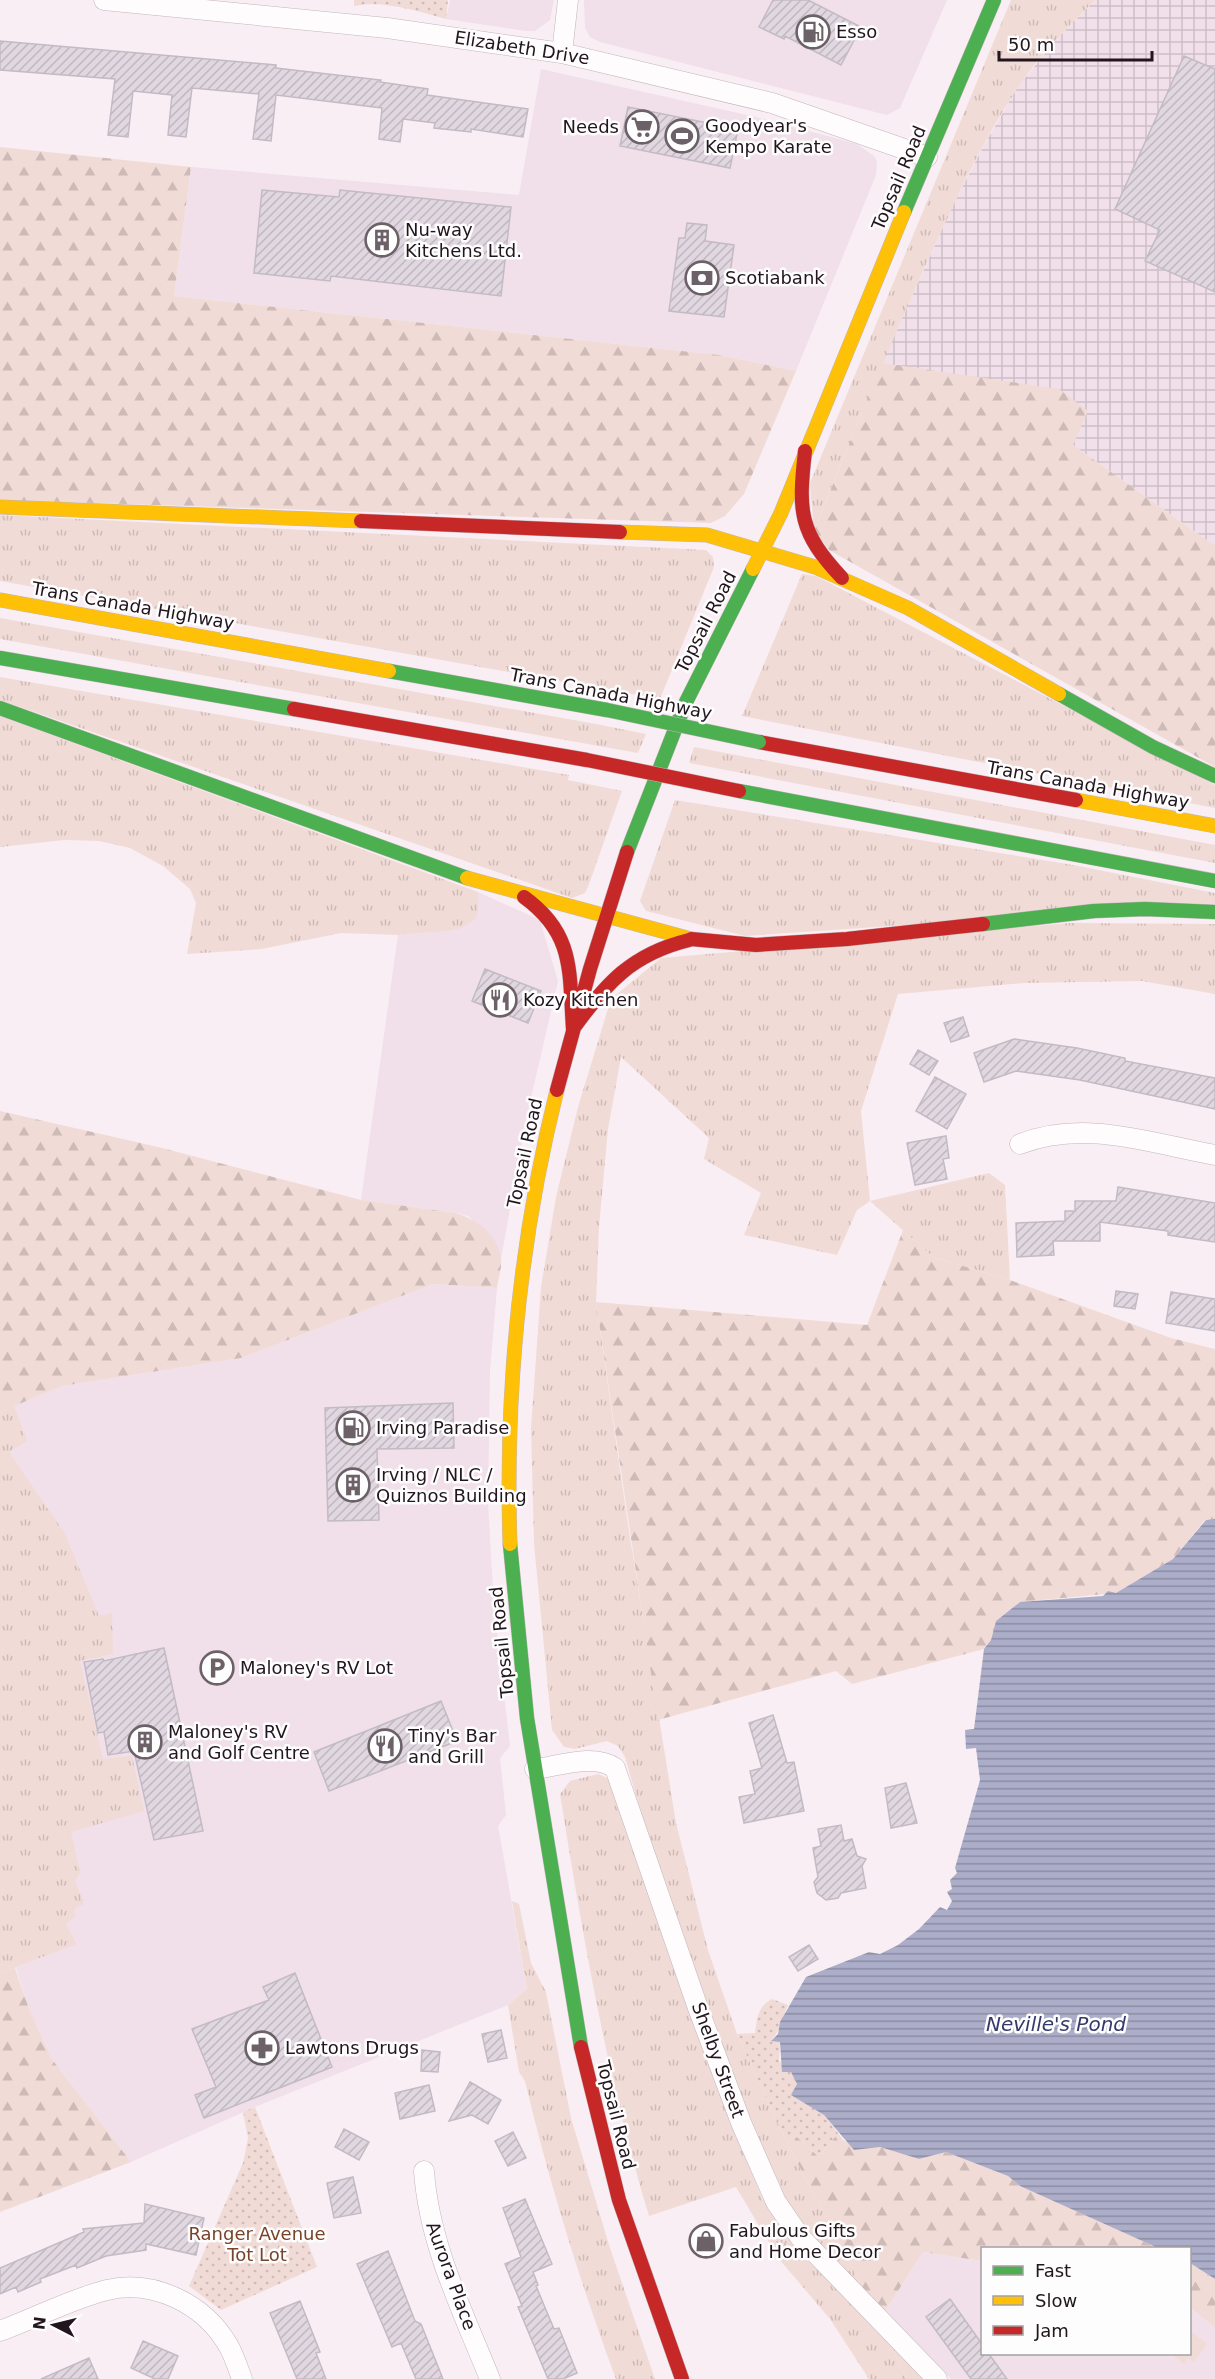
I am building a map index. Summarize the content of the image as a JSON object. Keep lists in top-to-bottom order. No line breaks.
{"streets":{"main road":["Topsail Road","Trans Canada Highway"],"street":["Elizabeth Drive","Shelby Street","Aurora Place"]},"crossings":[["Elizabeth Drive","Topsail Road"],["Topsail Road","Shelby Street"]],"water":["Neville's Pond"],"parks":["Ranger Avenue Tot Lot"],"places":{"fuel station":["Esso","Irving Paradise"],"supermarket":["Needs"],"sports":["Goodyear's Kempo Karate"],"building":["Nu-way Kitchens Ltd.","Irving / NLC / Quiznos Building","Maloney's RV and Golf Centre"],"bank":["Scotiabank"],"restaurant":["Kozy Kitchen","Tiny's Bar and Grill"],"parking":["Maloney's RV Lot"],"pharmacy":["Lawtons Drugs"],"shop":["Fabulous Gifts and Home Decor"]},"legend":["Fast","Slow","Jam"],"scale_bar":"50 m","north":"left"}
